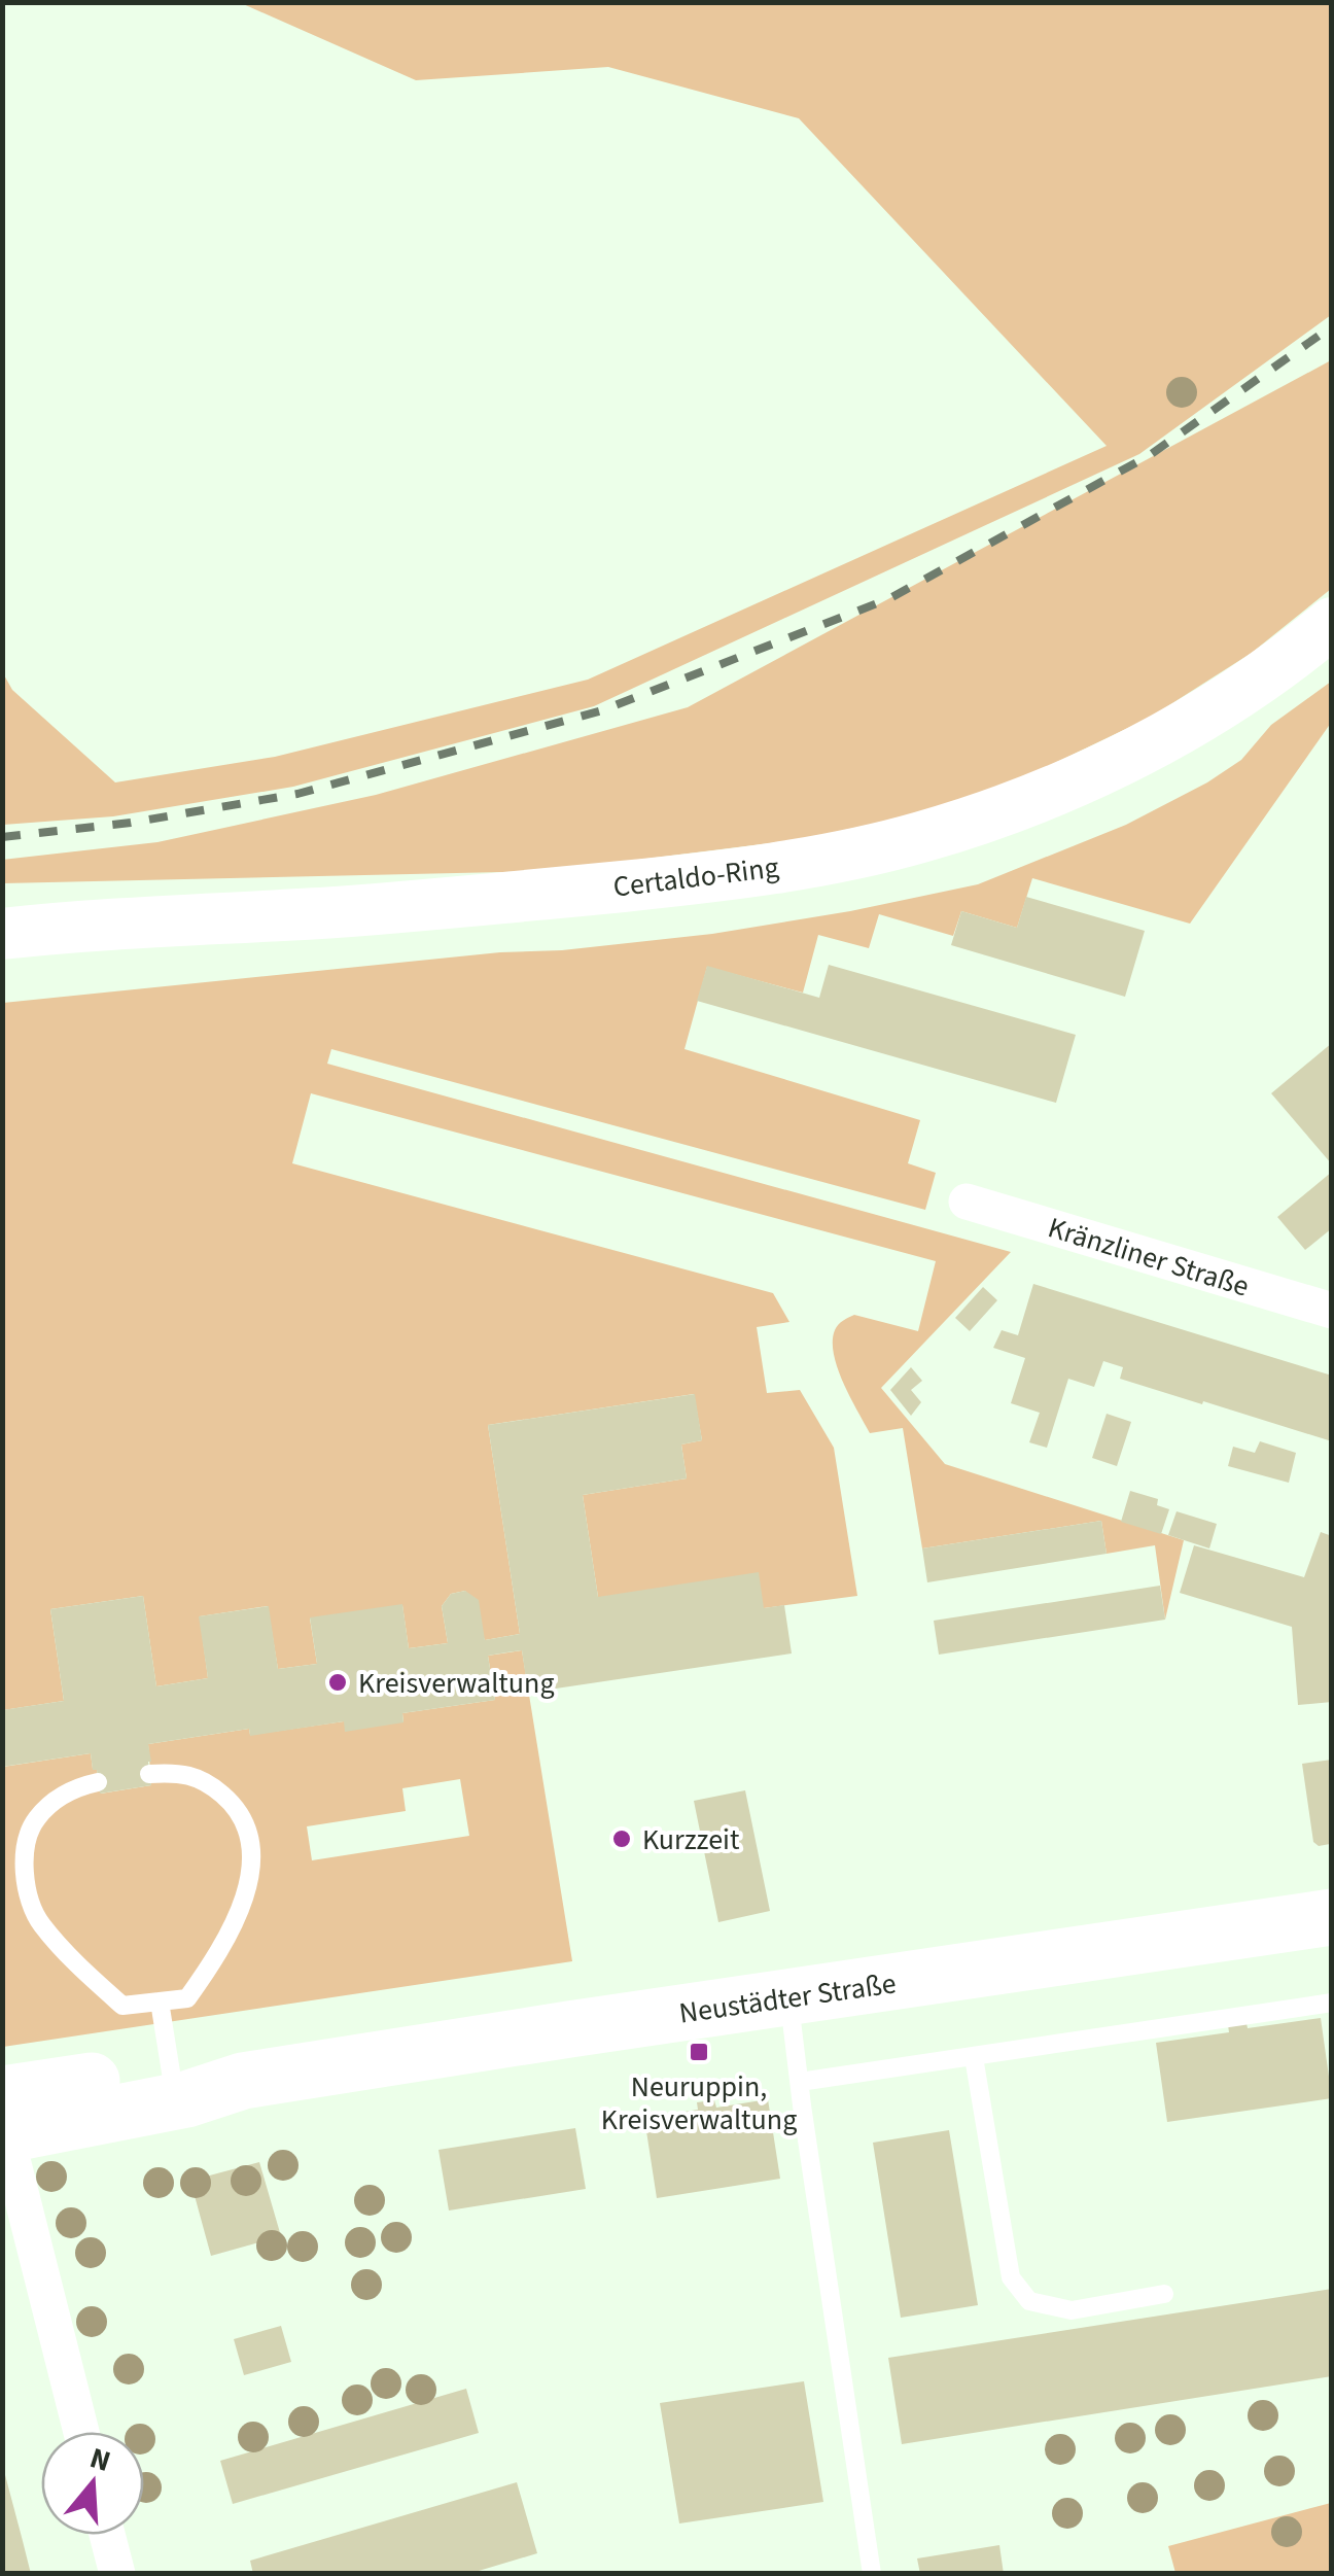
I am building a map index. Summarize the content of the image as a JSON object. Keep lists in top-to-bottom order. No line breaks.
{"streets":{"main road":["Certaldo-Ring","Neustädter Straße"],"street":["Kränzliner Straße"]},"places":{"other":["Kreisverwaltung","Kurzzeit"],"transit":["Neuruppin, Kreisverwaltung"]},"north":"top"}
